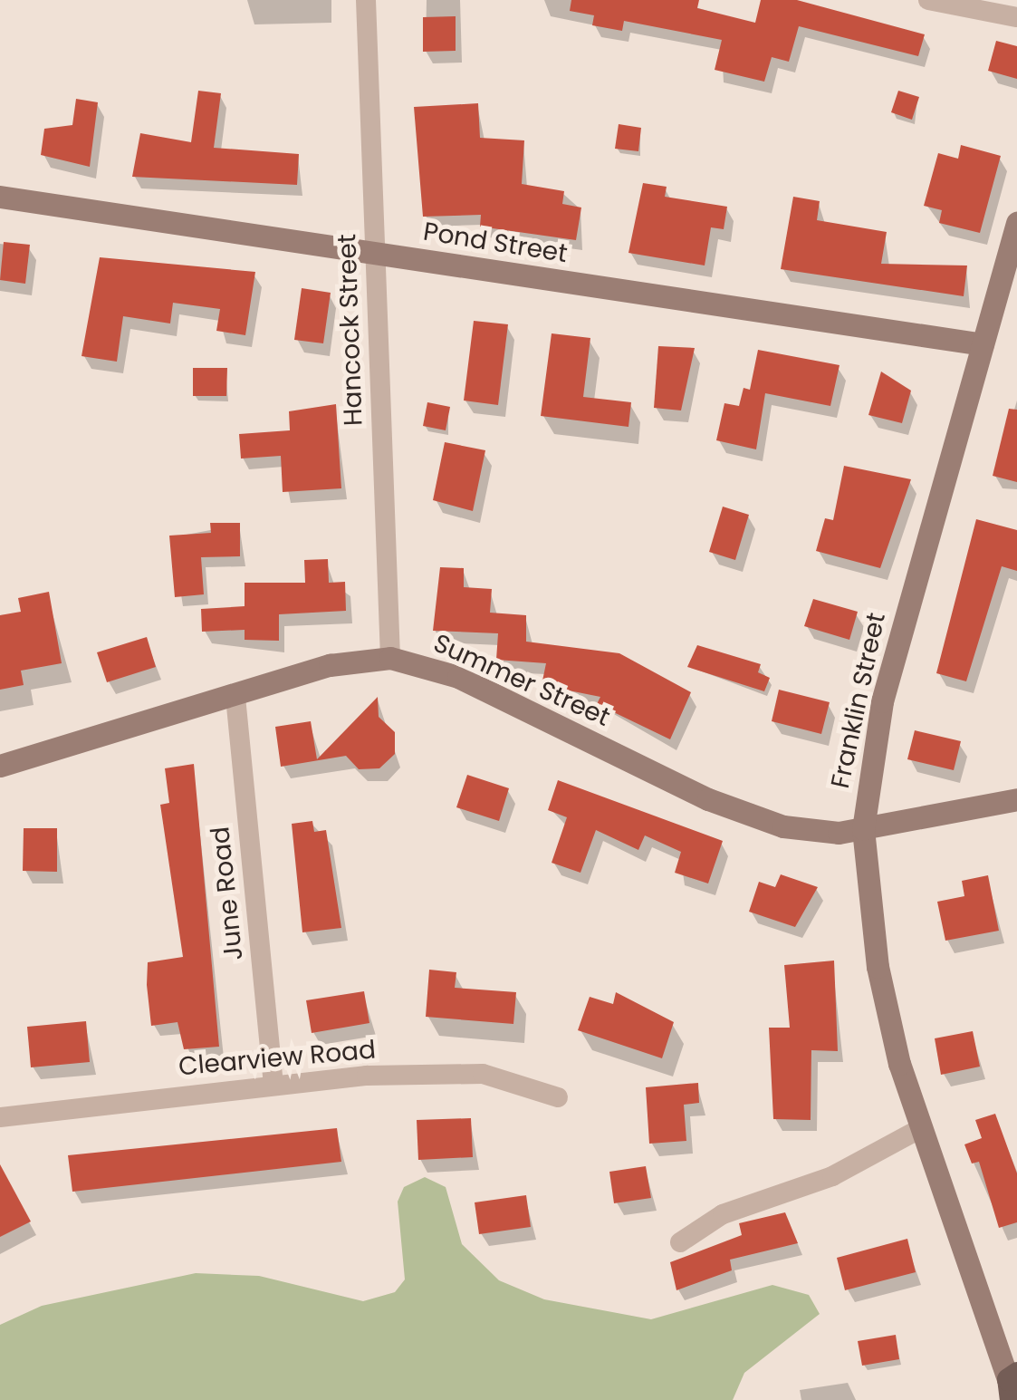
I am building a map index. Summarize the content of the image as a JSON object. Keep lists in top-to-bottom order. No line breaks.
{"streets":{"main road":["Pond Street","Summer Street","Franklin Street"],"street":["Hancock Street","June Road","Clearview Road"]},"crossings":[["Pond Street","Hancock Street"],["Pond Street","Franklin Street"],["Hancock Street","Summer Street"],["Summer Street","Franklin Street"],["Summer Street","June Road"],["June Road","Clearview Road"]]}
